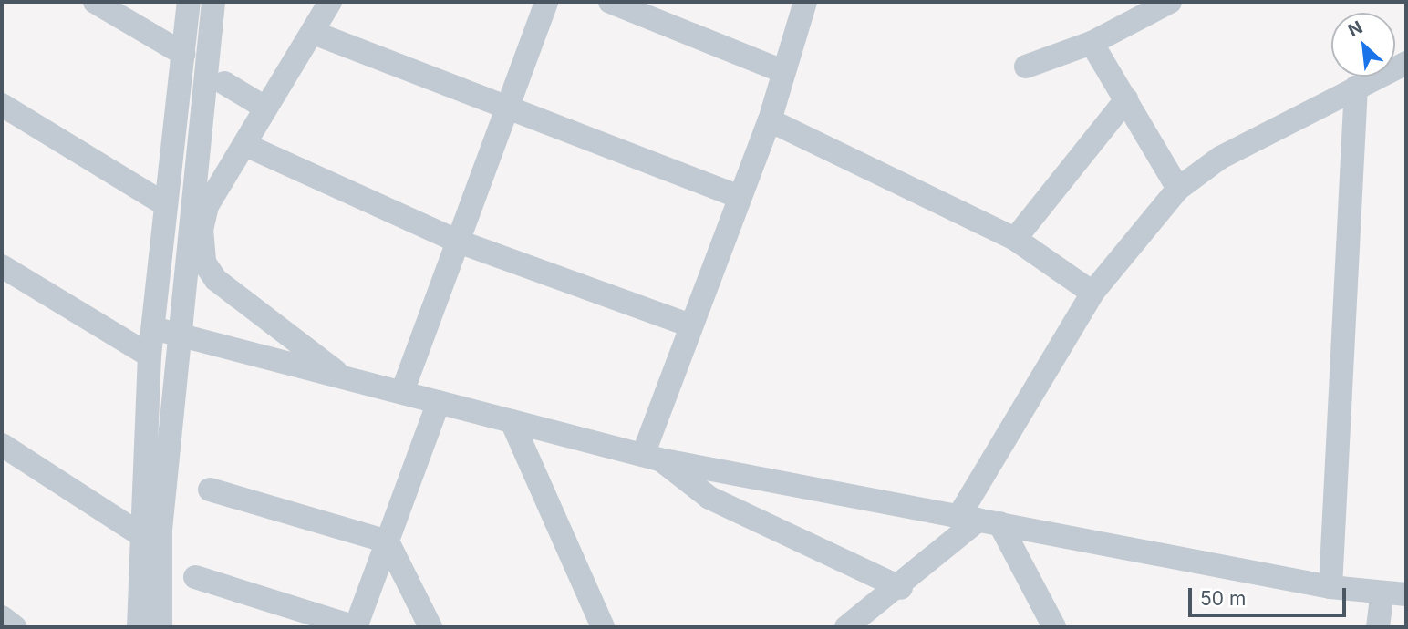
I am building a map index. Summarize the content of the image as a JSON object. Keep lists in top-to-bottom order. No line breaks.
{"scale_bar":"50 m","north":"top left"}
